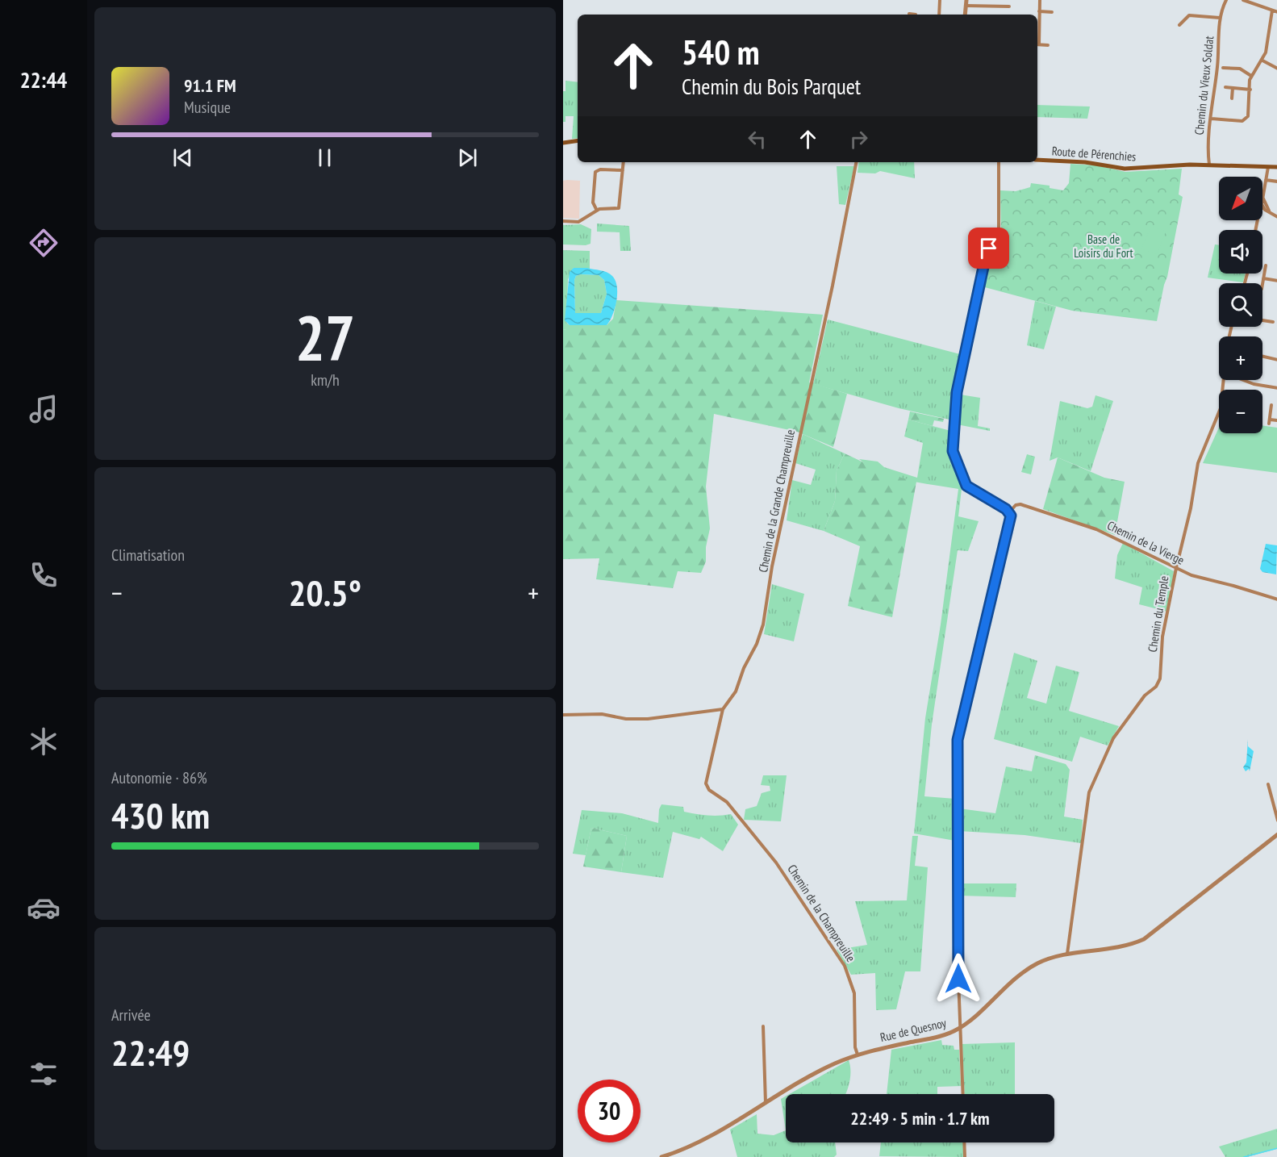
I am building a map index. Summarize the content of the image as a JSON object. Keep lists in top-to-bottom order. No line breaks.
{"streets":{"main road":["Route de Pérenchies"],"street":["Chemin du Vieux Soldat","Chemin de la Grande Champreuille","Chemin de la Vierge","Chemin du Temple","Chemin de la Champreuille","Rue de Quesnoy"]},"crossings":[["Chemin du Vieux Soldat","Route de Pérenchies"],["Chemin de la Grande Champreuille","Chemin de la Champreuille"],["Chemin de la Vierge","Chemin du Temple"],["Chemin du Temple","Rue de Quesnoy"],["Chemin de la Champreuille","Rue de Quesnoy"]],"parks":["Base de Loisirs du Fort"],"north":"bottom left","page":{"tabs":"22:44","turn":["540 m","Chemin du Bois Parquet"],"song":["91.1 FM","Musique"],"map_buttons":["+","−"],"tile":[["27","km/h"],"Climatisation",["Autonomie · 86%","430 km"],["Arrivée","22:49"]],"heat":["−","20.5°","+"],"limit":"30","trip":"22:49 · 5 min · 1.7 km"}}
